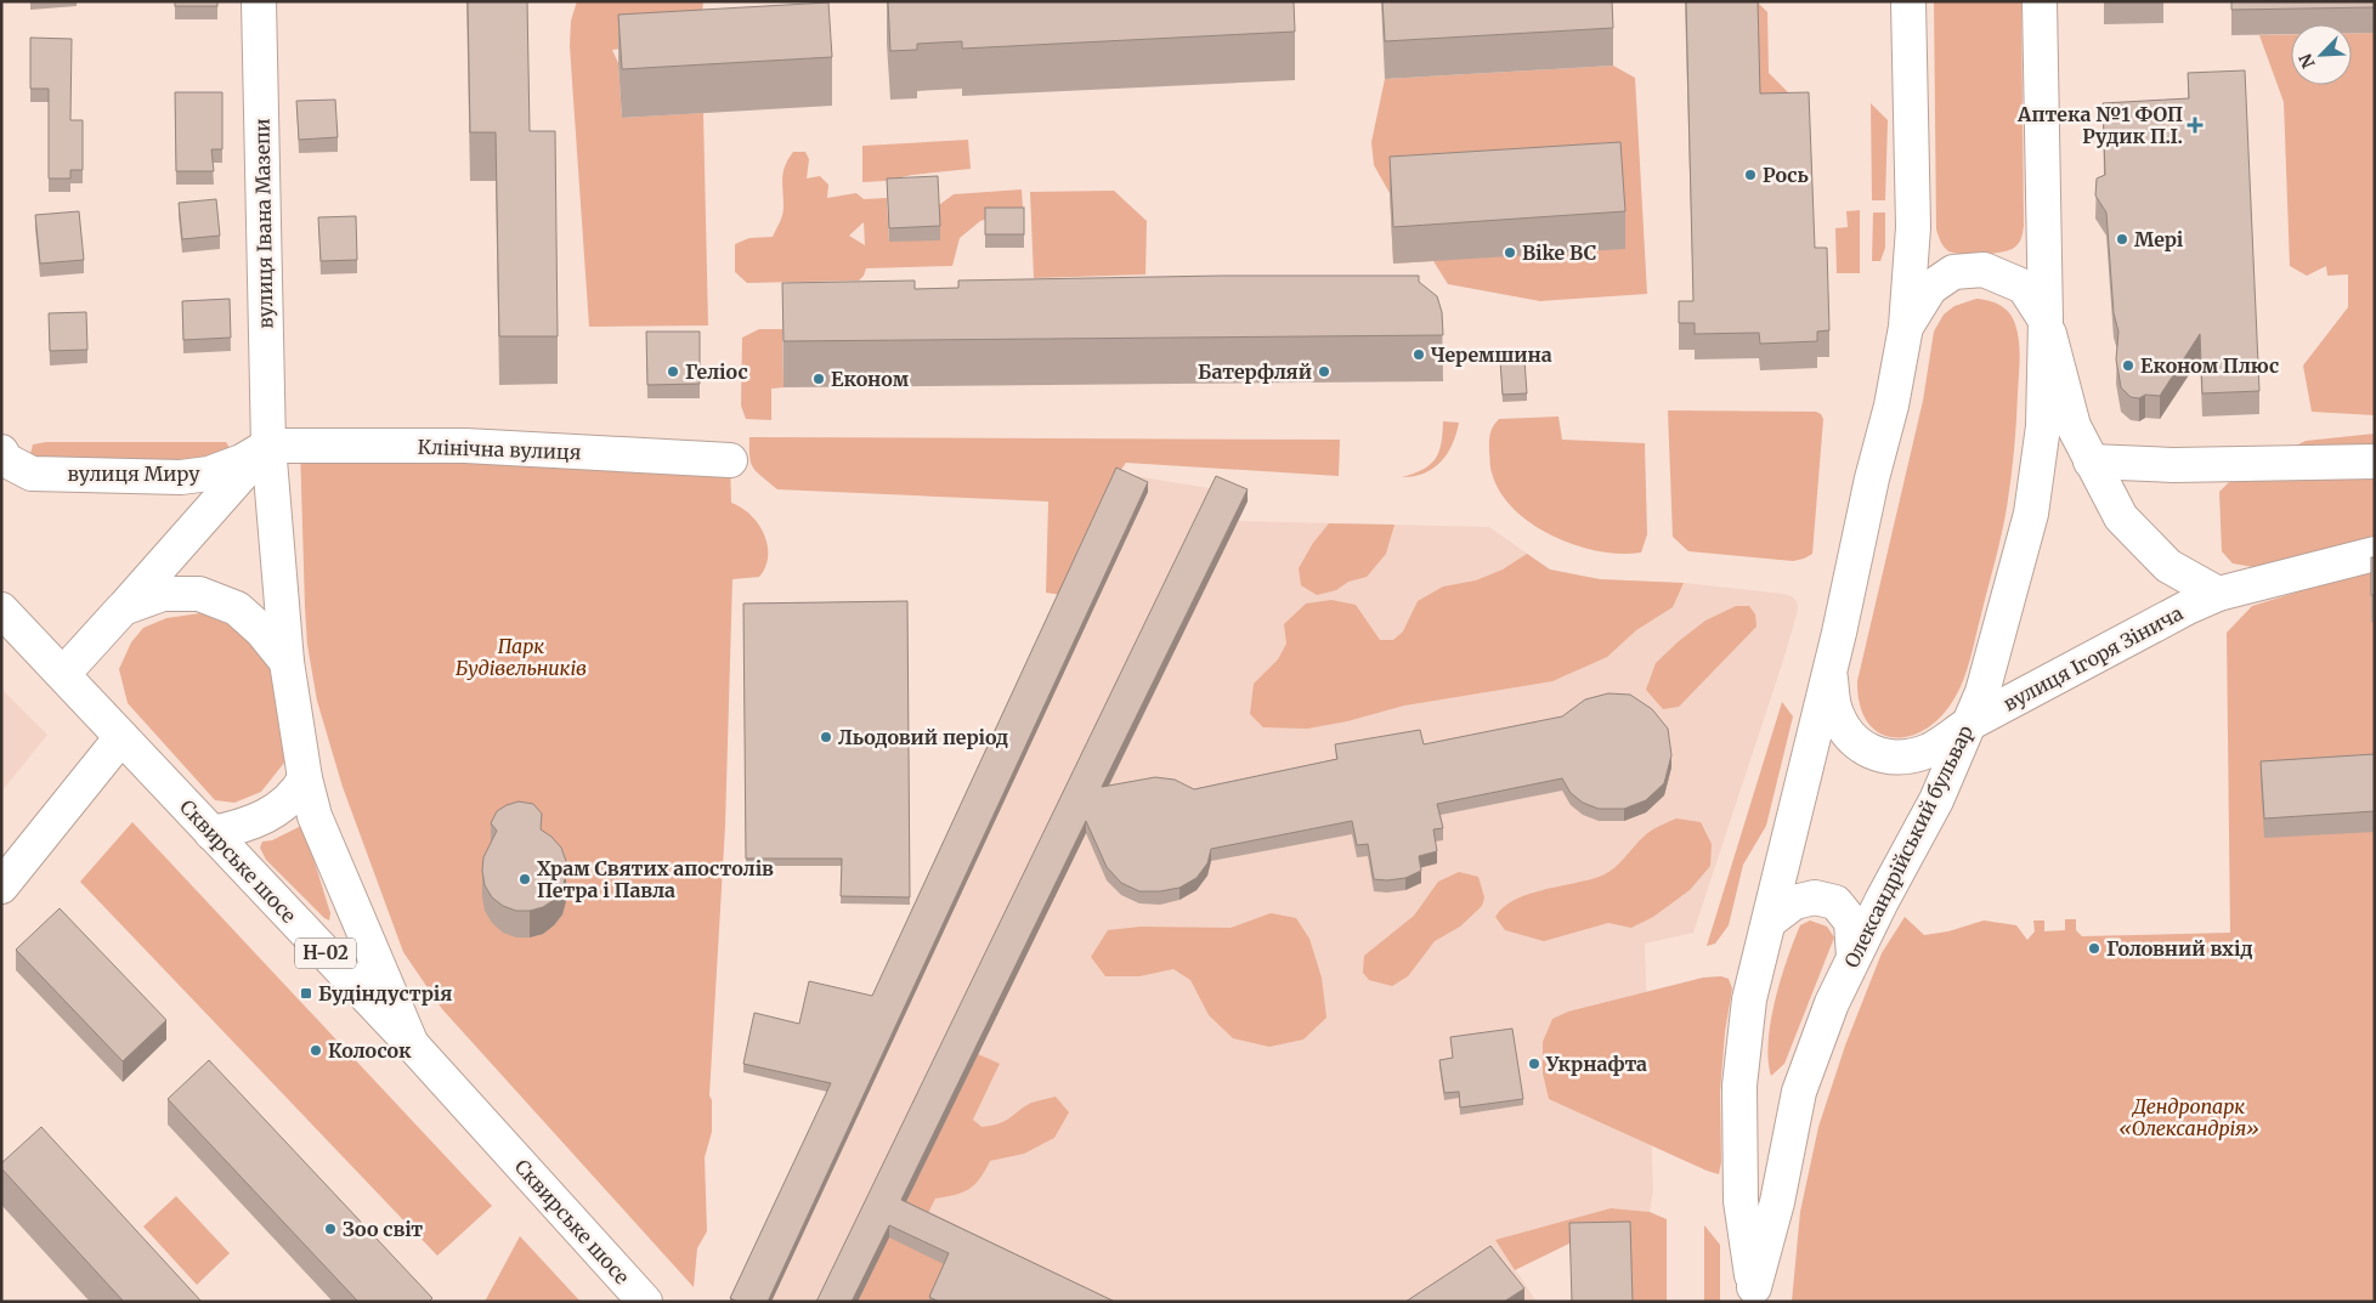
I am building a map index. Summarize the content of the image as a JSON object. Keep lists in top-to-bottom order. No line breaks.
{"streets":{"main road":["вулиця Івана Мазепи","Клінічна вулиця","вулиця Миру","вулиця Ігоря Зінича","Олександрійський бульвар","Сквирське шосе","Н-02"]},"crossings":[["вулиця Івана Мазепи","Клінічна вулиця"],["вулиця Івана Мазепи","вулиця Миру"],["вулиця Івана Мазепи","Сквирське шосе"],["Клінічна вулиця","вулиця Миру"],["вулиця Ігоря Зінича","Олександрійський бульвар"]],"parks":["Парк Будівельників","Дендропарк «Олександрія»"],"places":{"health":["Аптека №1 ФОП Рудик П.І."],"other":["Рось","Мері","Bike BC","Черемшина","Економ Плюс","Геліос","Батерфляй","Економ","Льодовий період","Храм Святих апостолів Петра і Павла","Головний вхід","Колосок","Укрнафта","Зоо світ"],"transit":["Будіндустрія"]},"north":"bottom left"}
